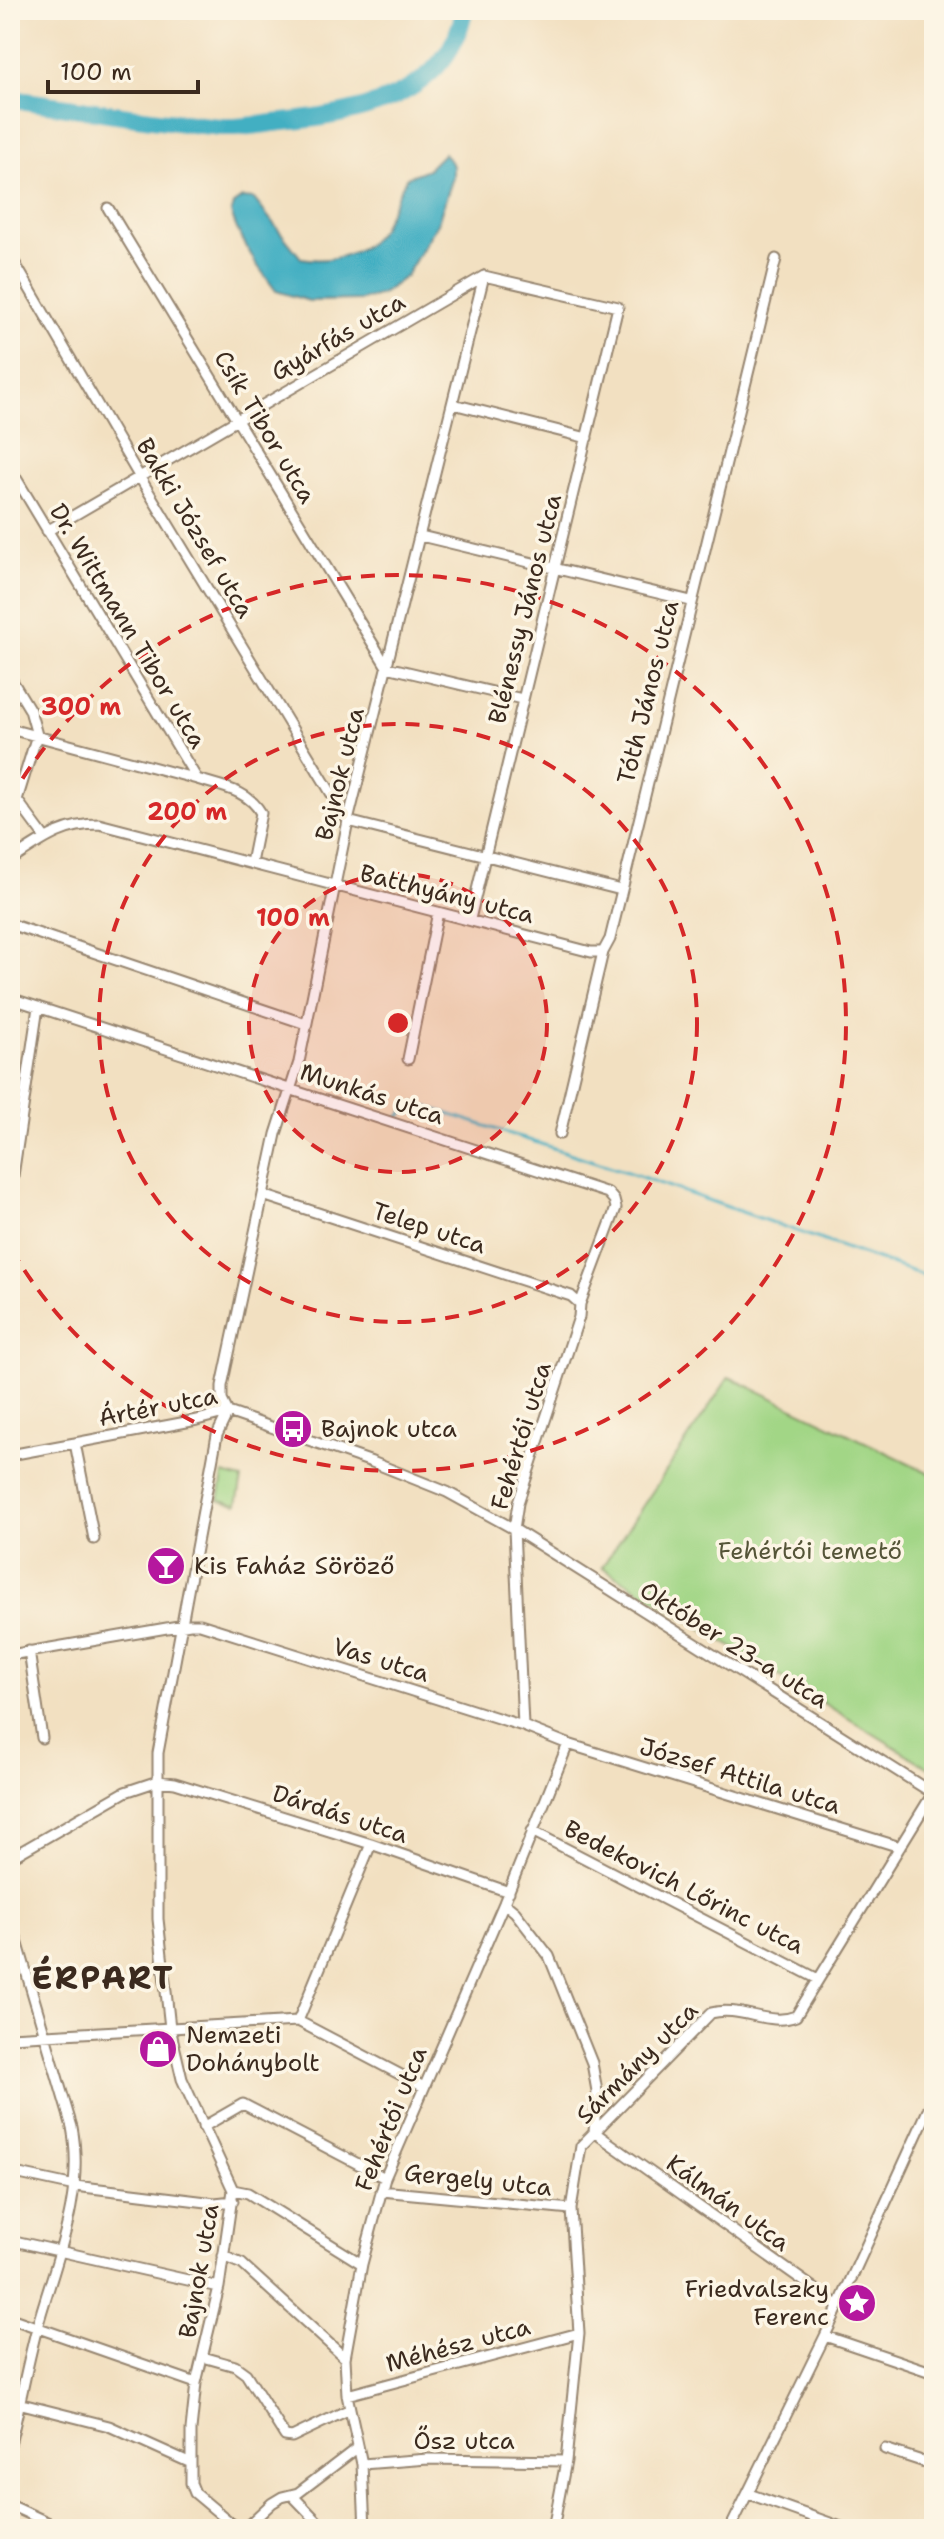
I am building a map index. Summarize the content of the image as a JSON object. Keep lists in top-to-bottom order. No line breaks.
{"streets":{"street":["Gyárfás utca","Csík Tibor utca","Bakki József utca","Blénessy János utca","Dr. Wittmann Tibor utca","Tóth János utca","Bajnok utca","Batthyány utca","Munkás utca","Telep utca","Ártér utca","Fehértói utca","Október 23-a utca","Vas utca","József Attila utca","Dárdás utca","Bedekovich Lőrinc utca","Sármány utca","Gergely utca","Kálmán utca","Méhész utca","Ősz utca"]},"crossings":[["Gyárfás utca","Csík Tibor utca"],["Gyárfás utca","Bakki József utca"],["Gyárfás utca","Blénessy János utca"],["Gyárfás utca","Dr. Wittmann Tibor utca"],["Gyárfás utca","Bajnok utca"],["Csík Tibor utca","Bajnok utca"],["Bakki József utca","Bajnok utca"],["Blénessy János utca","Bajnok utca"],["Blénessy János utca","Batthyány utca"],["Dr. Wittmann Tibor utca","Batthyány utca"],["Tóth János utca","Batthyány utca"],["Bajnok utca","Batthyány utca"],["Bajnok utca","Munkás utca"],["Bajnok utca","Telep utca"],["Bajnok utca","Ártér utca"],["Bajnok utca","Vas utca"],["Bajnok utca","Dárdás utca"],["Munkás utca","Telep utca"],["Munkás utca","Fehértói utca"],["Telep utca","Fehértói utca"],["Ártér utca","Fehértói utca"],["Ártér utca","Október 23-a utca"],["Fehértói utca","Október 23-a utca"],["Fehértói utca","Vas utca"],["Fehértói utca","József Attila utca"],["Fehértói utca","Dárdás utca"],["Fehértói utca","Bedekovich Lőrinc utca"],["Fehértói utca","Gergely utca"],["Fehértói utca","Méhész utca"],["Fehértói utca","Ősz utca"],["Október 23-a utca","Sármány utca"],["Vas utca","József Attila utca"],["József Attila utca","Sármány utca"],["Bedekovich Lőrinc utca","Sármány utca"],["Sármány utca","Gergely utca"],["Sármány utca","Kálmán utca"],["Sármány utca","Méhész utca"],["Sármány utca","Ősz utca"]],"districts":["ÉRPART"],"parks":["Fehértói temető"],"places":{"bus stop":["Bajnok utca"],"bar":["Kis Faház Söröző"],"shop":["Nemzeti Dohánybolt"],"place":["Friedvalszky Ferenc"]},"scale_bar":"100 m","rings":["300 m","200 m","100 m"]}
